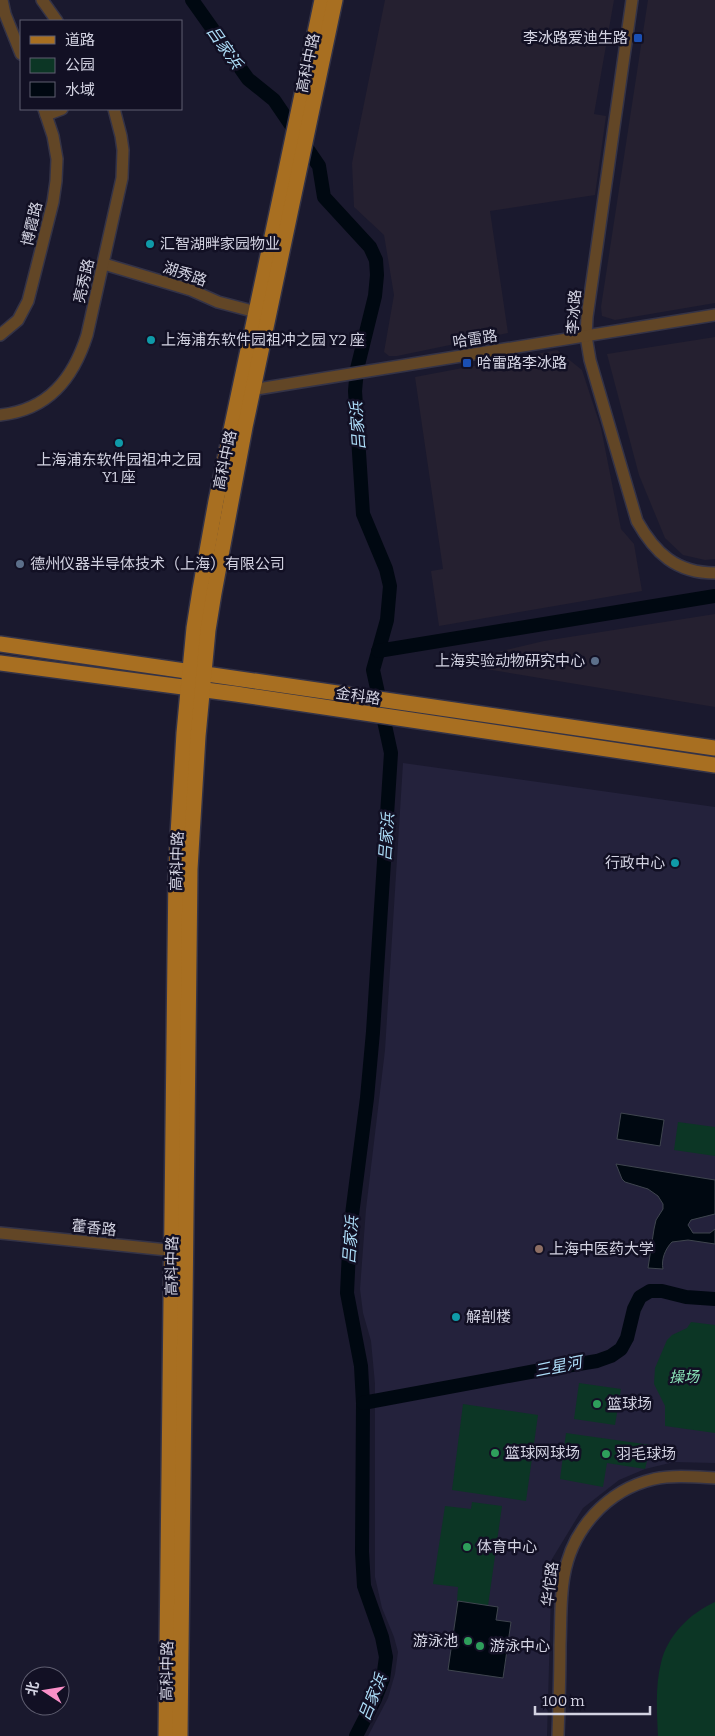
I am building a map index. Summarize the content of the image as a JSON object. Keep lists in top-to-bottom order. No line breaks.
{"streets":{"main road":["高科中路","金科路"],"street":["博霞路","湖秀路","亮秀路","李冰路","哈雷路","藿香路","华佗路"]},"crossings":[["高科中路","湖秀路"],["高科中路","哈雷路"],["高科中路","金科路"],["高科中路","藿香路"],["湖秀路","亮秀路"],["李冰路","哈雷路"]],"water":["吕家浜","三星河"],"parks":["操场"],"places":{"transit":["李冰路爱迪生路","哈雷路李冰路"],"other":["汇智湖畔家园物业","上海浦东软件园祖冲之园 Y2 座","上海浦东软件园祖冲之园 Y1 座","德州仪器半导体技术（上海）有限公司","上海实验动物研究中心","行政中心","上海中医药大学","解剖楼","篮球场","篮球网球场","羽毛球场","体育中心","游泳池","游泳中心"]},"legend":["道路","公园","水域"],"scale_bar":"100 m","north":"left"}
